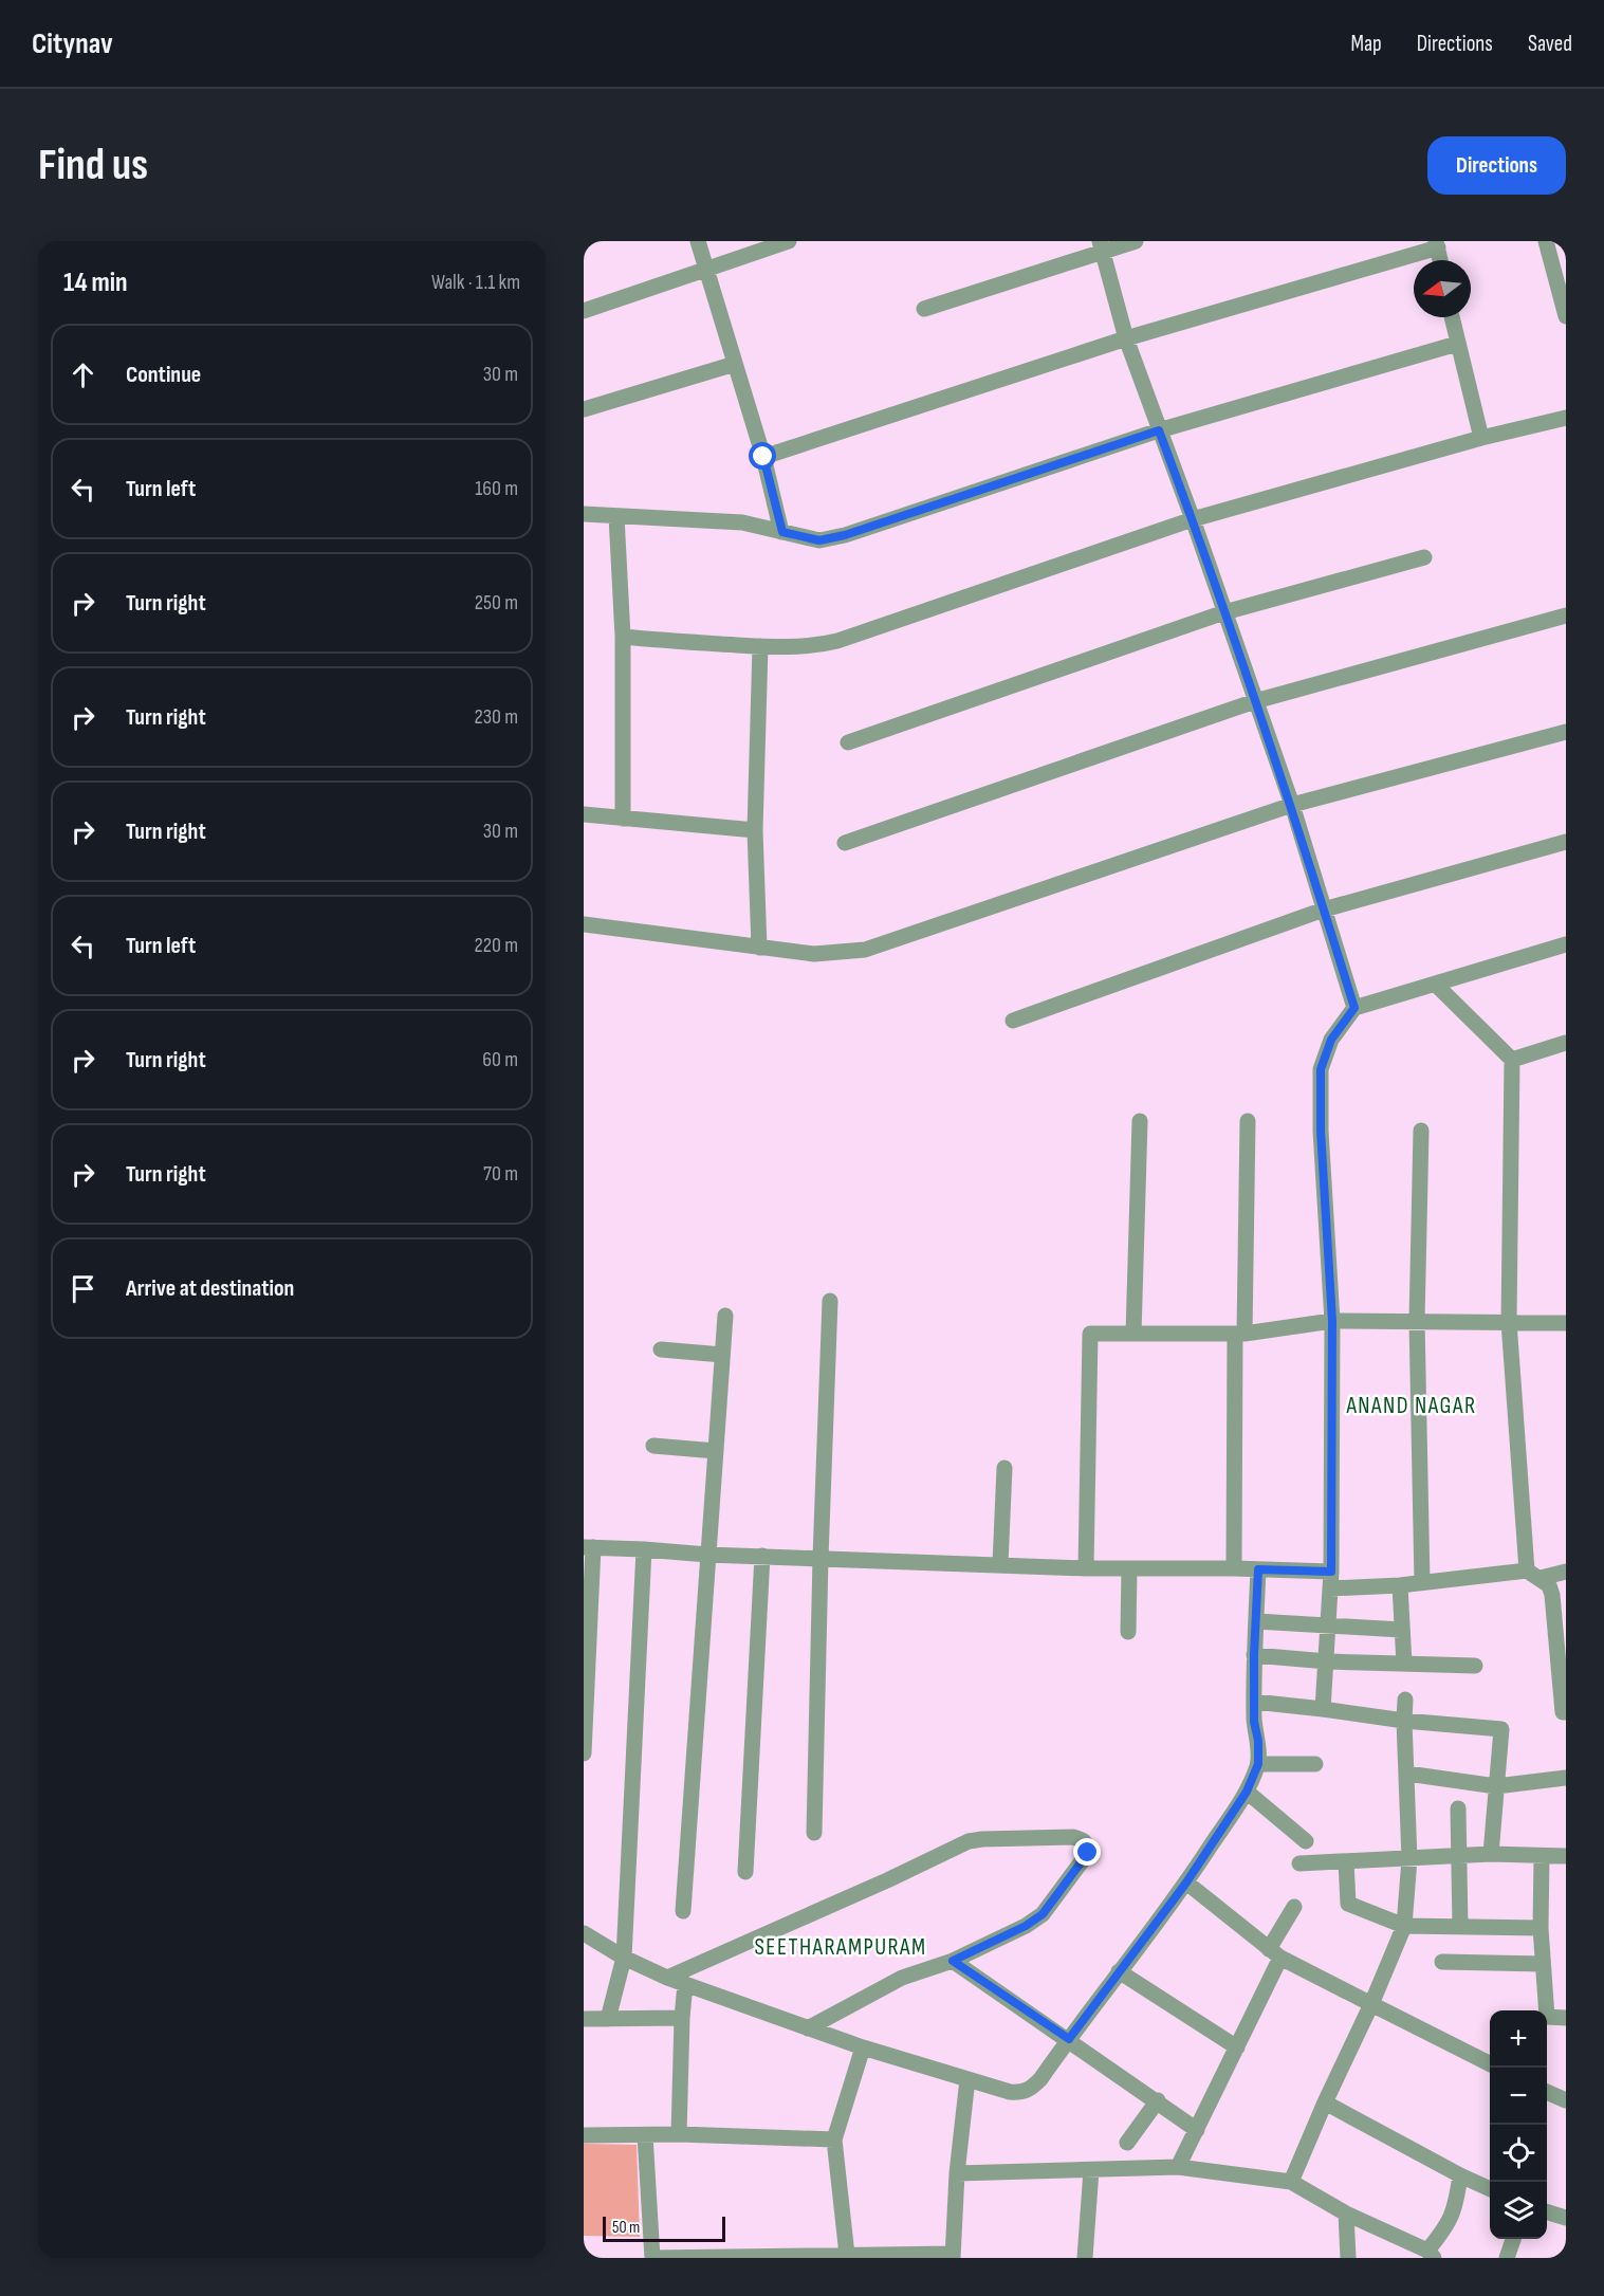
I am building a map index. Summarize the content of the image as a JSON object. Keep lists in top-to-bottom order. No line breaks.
{"districts":["ANAND NAGAR","SEETHARAMPURAM"],"scale_bar":"50 m","north":"left","page":{"header":"Citynav","nav":["Map","Directions","Saved"],"buttons":"Directions","title":"Find us","heading":["14 min","Walk · 1.1 km"],"list":[["Continue","30 m"],["Turn left","160 m"],["Turn right","250 m"],["Turn right","230 m"],["Turn right","30 m"],["Turn left","220 m"],["Turn right","60 m"],["Turn right","70 m"],"Arrive at destination"],"map_buttons":["+","−"],"scale":"50 m"}}
